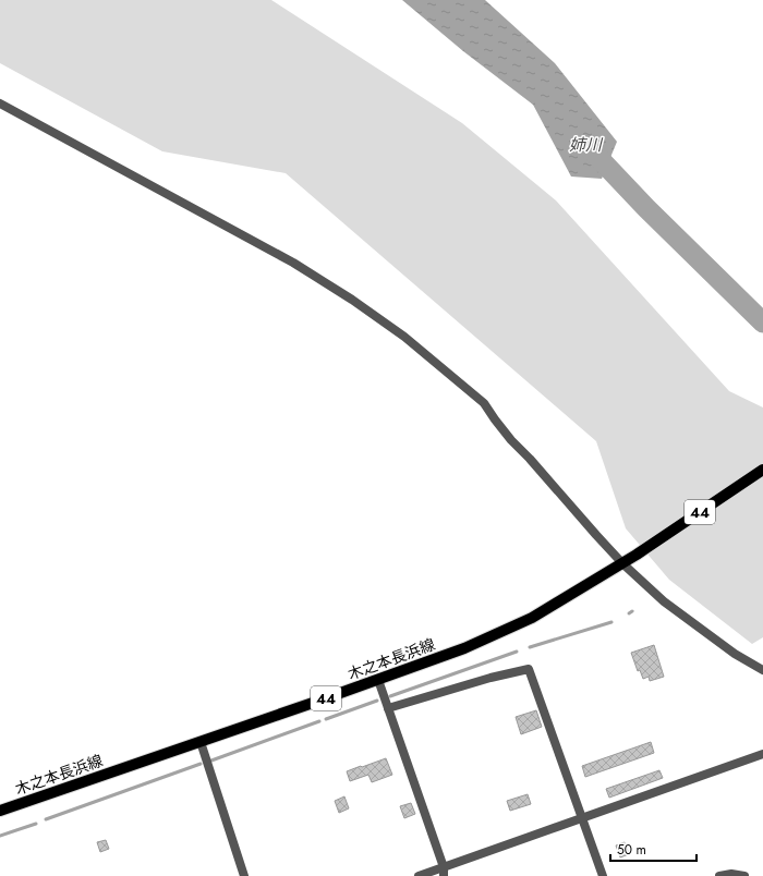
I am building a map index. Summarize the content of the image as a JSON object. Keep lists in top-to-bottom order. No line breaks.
{"streets":{"main road":["44","木之本長浜線"]},"water":["姉川"],"scale_bar":"50 m"}
